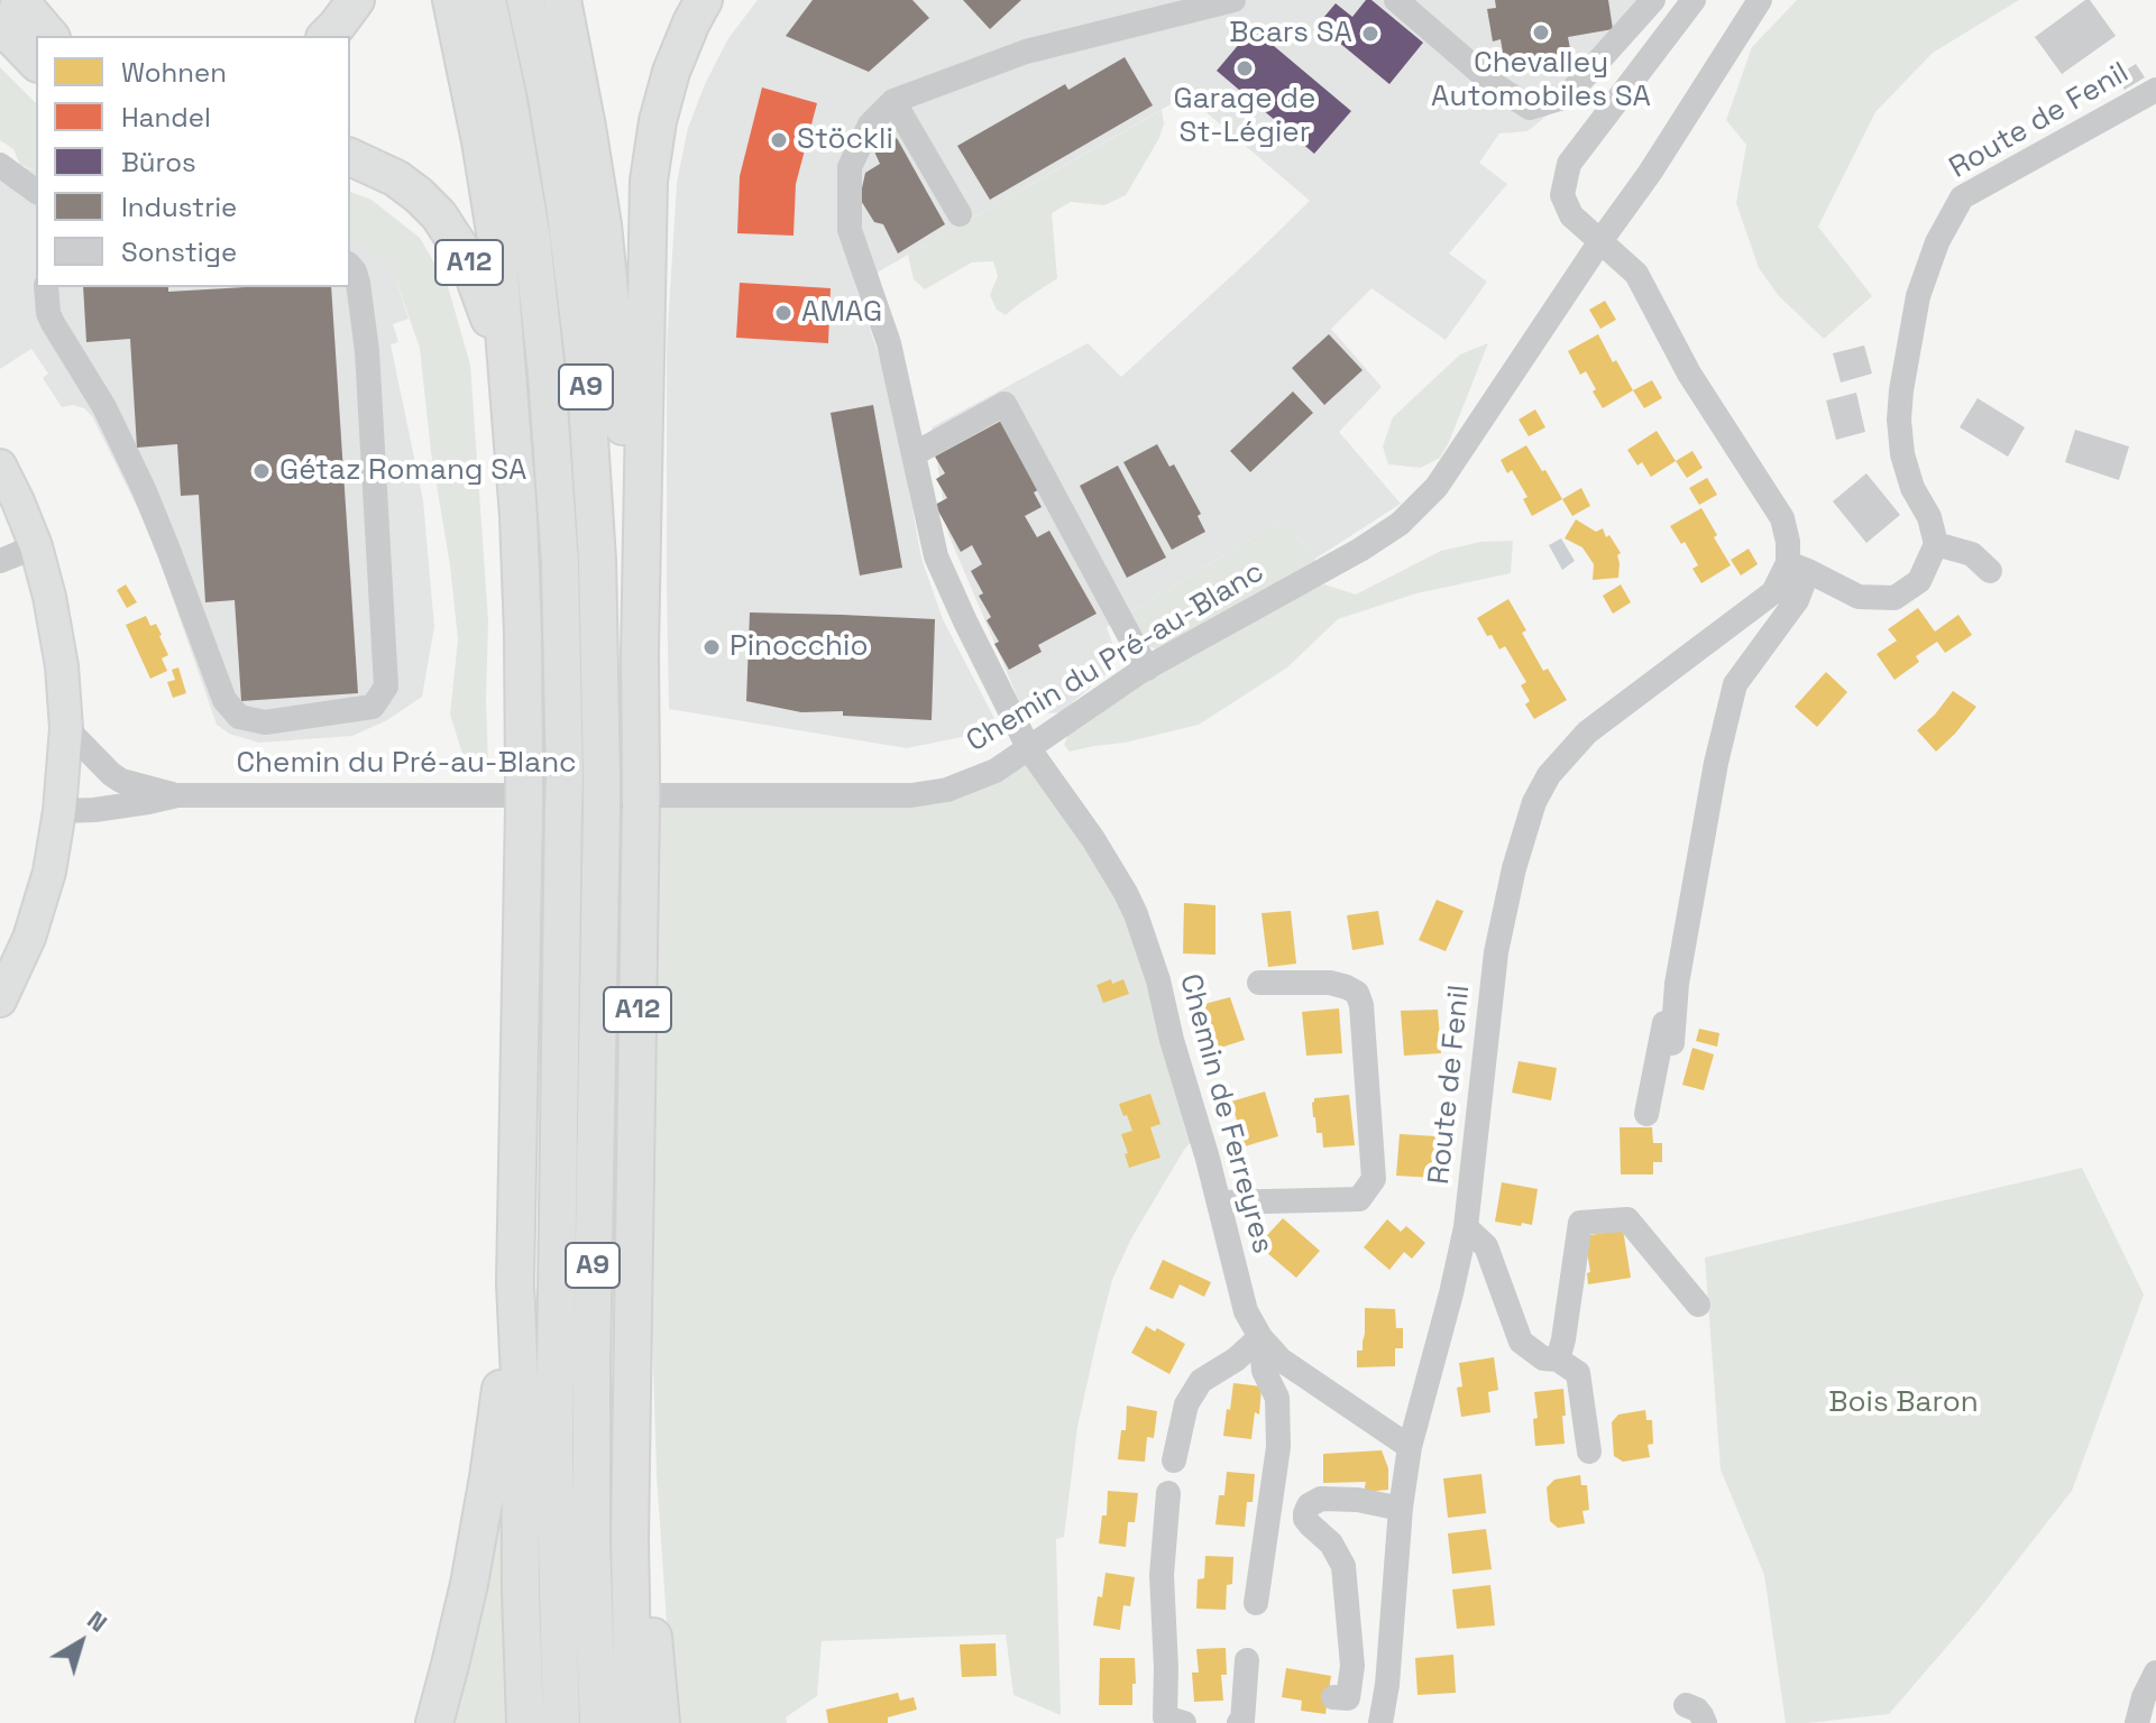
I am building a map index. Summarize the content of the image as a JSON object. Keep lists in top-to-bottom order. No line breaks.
{"streets":{"highway":["A12","A9"],"street":["Route de Fenil","Chemin du Pré-au-Blanc","Chemin de Ferreyres"]},"crossings":[["Route de Fenil","Chemin de Ferreyres"],["Chemin du Pré-au-Blanc","Chemin de Ferreyres"]],"parks":["Bois Baron"],"places":["Chevalley Automobiles SA","Bcars SA","Garage de St-Légier","Stöckli","AMAG","Gétaz Romang SA","Pinocchio"],"legend":["Wohnen","Handel","Büros","Industrie","Sonstige"],"north":"top right"}
